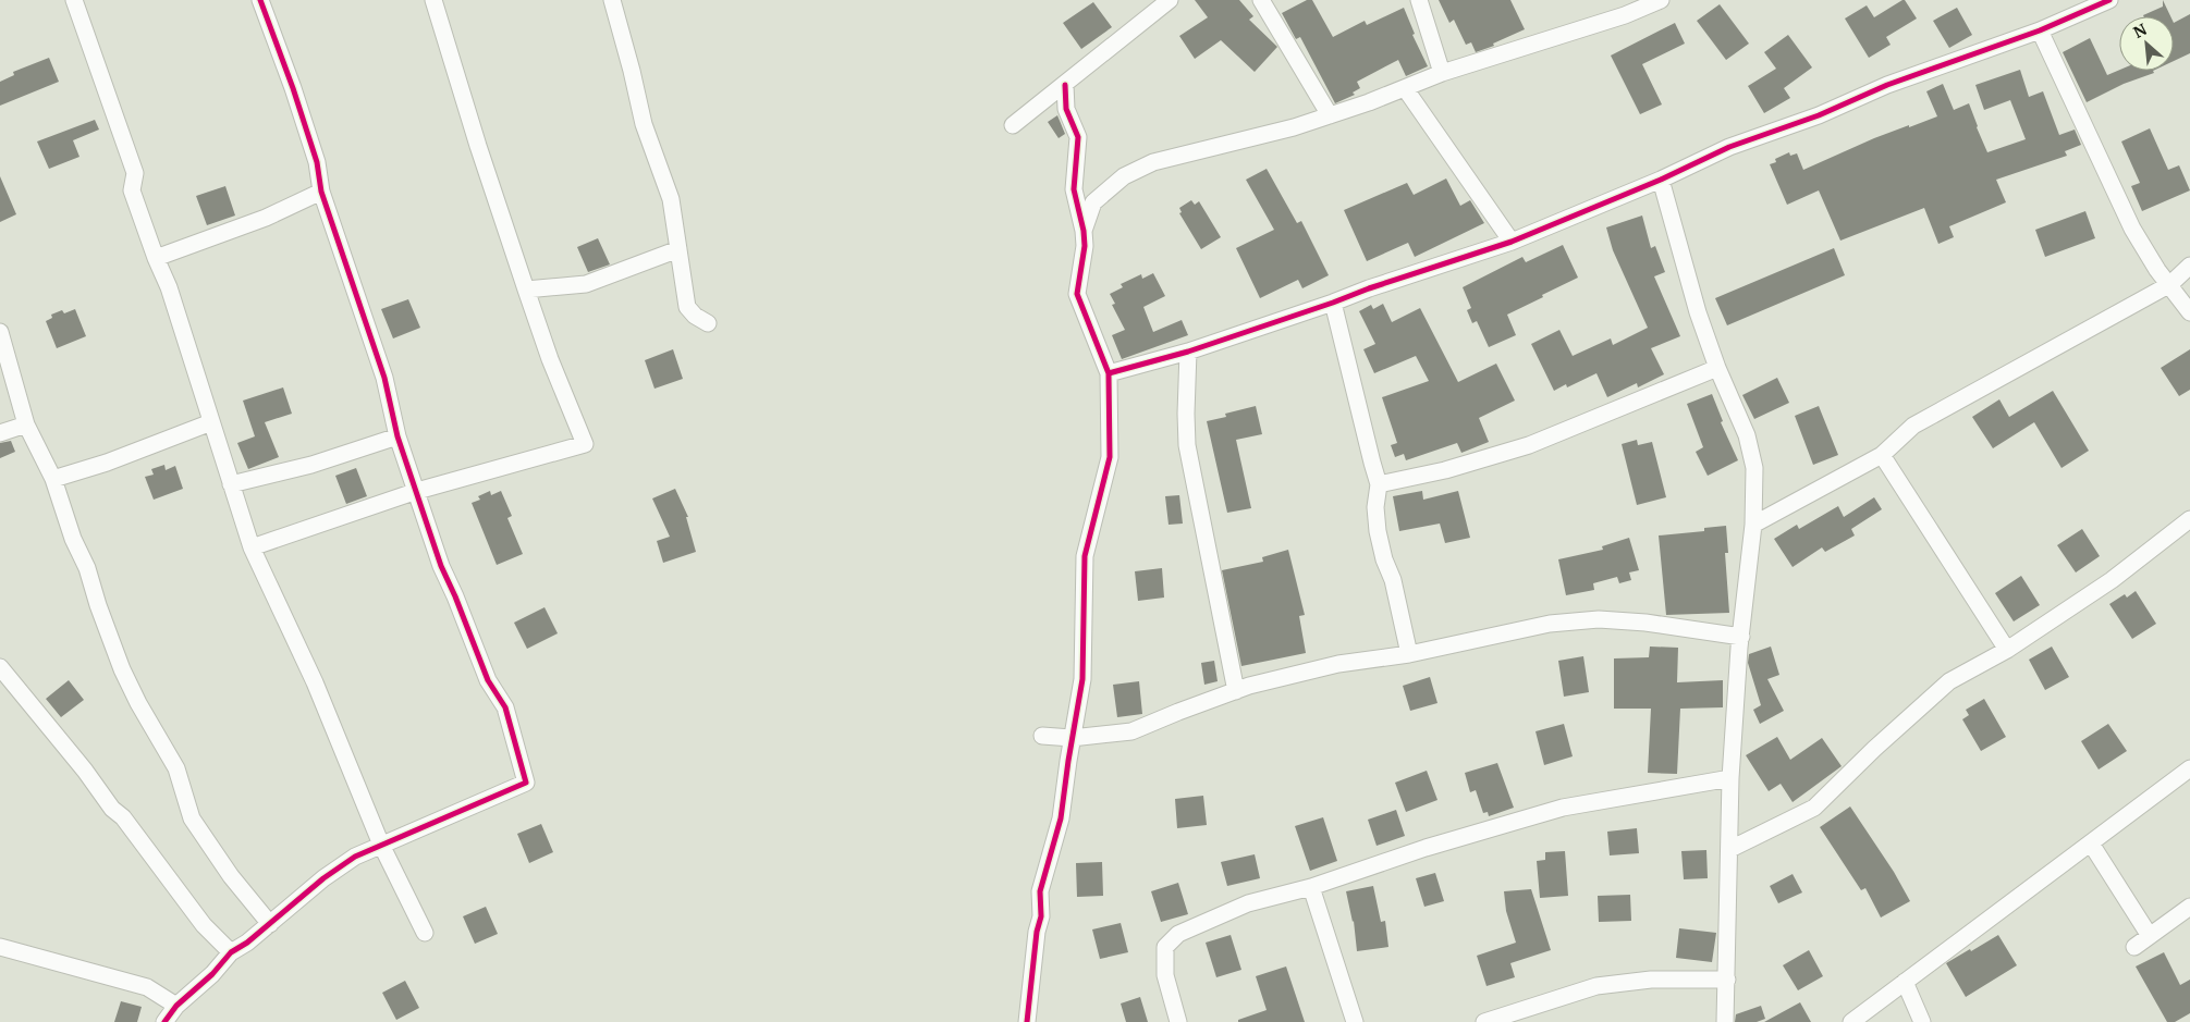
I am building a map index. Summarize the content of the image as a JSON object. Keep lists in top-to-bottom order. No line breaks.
{"north":"top left"}
